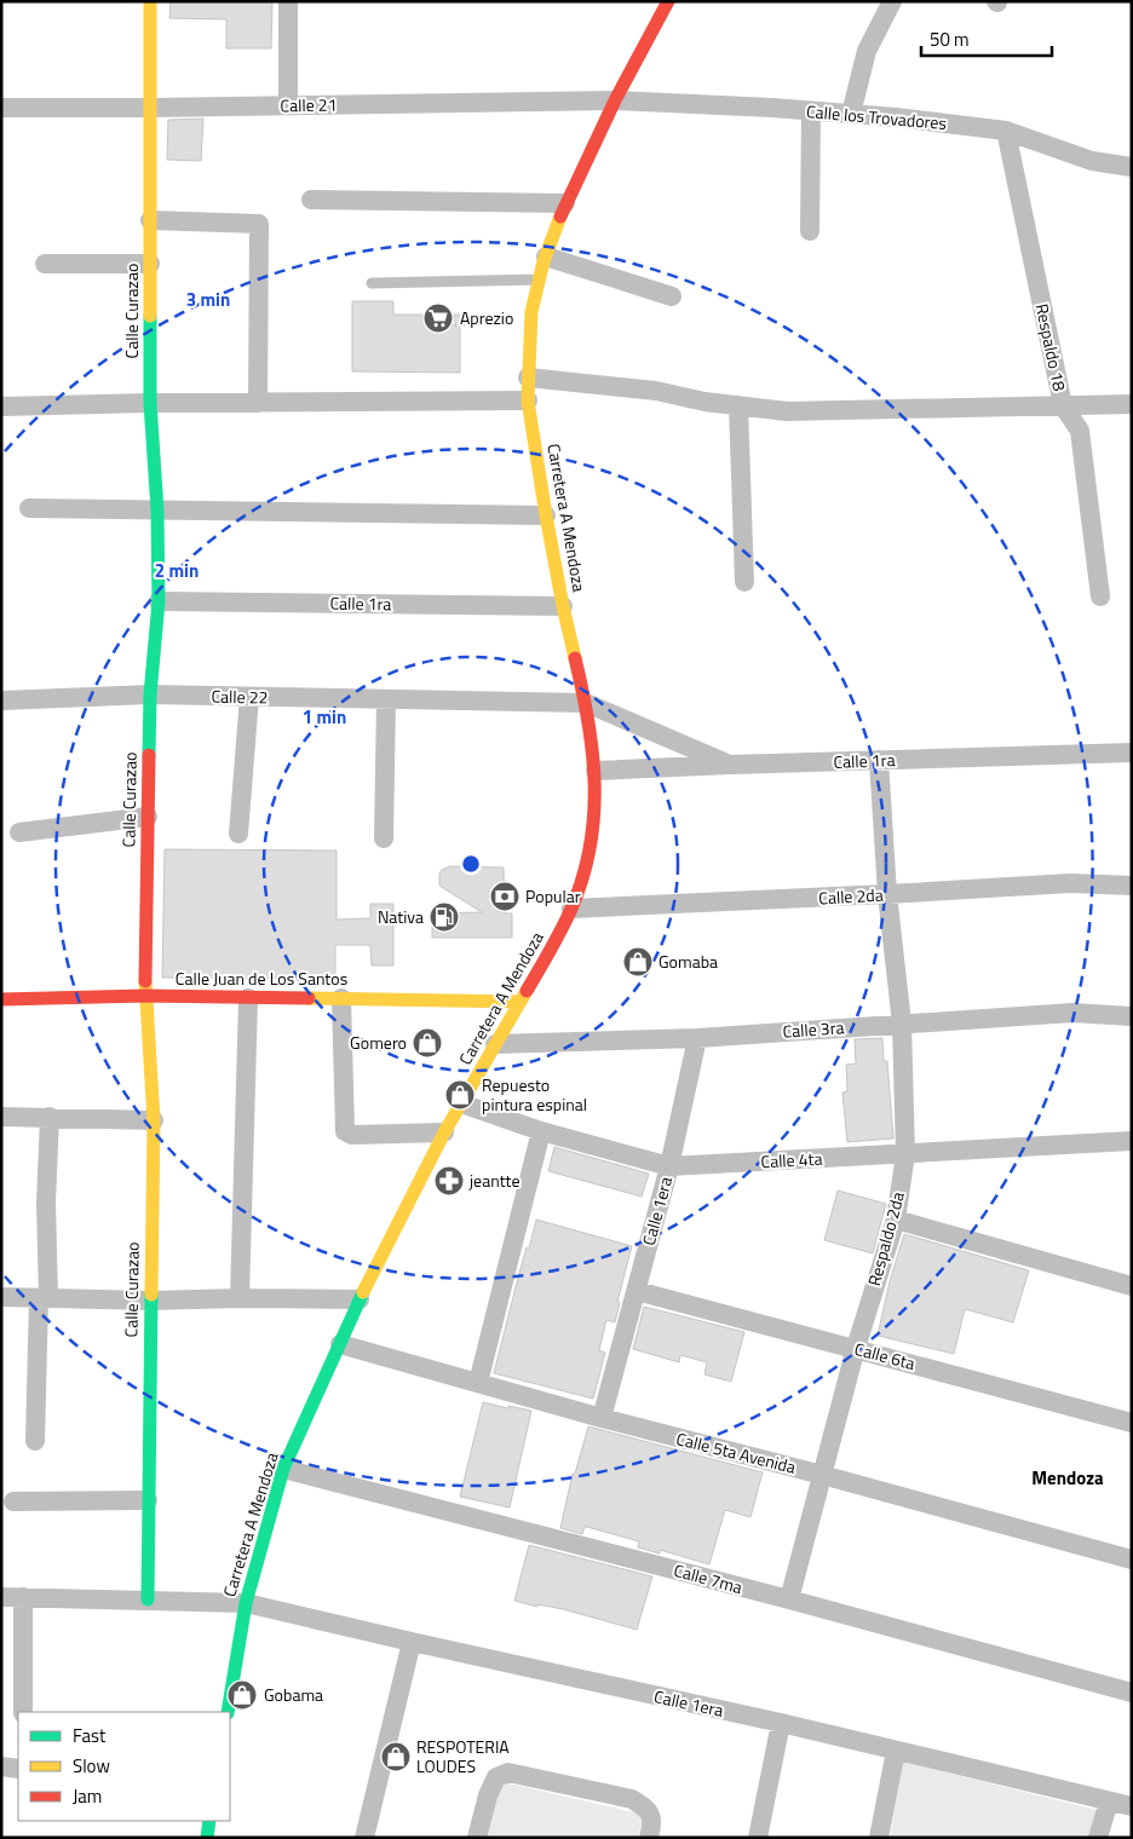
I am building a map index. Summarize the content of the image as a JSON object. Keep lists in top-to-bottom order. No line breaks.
{"streets":{"street":["Calle 21","Calle los Trovadores","Calle Curazao","Respaldo 18","Carretera A Mendoza","Calle 1ra","Calle 22","Calle 2da","Calle Juan de Los Santos","Calle 3ra","Calle 4ta","Calle 1era","Respaldo 2da","Calle 6ta","Calle 5ta Avenida","Calle 7ma"]},"crossings":[["Calle 21","Calle los Trovadores"],["Calle 21","Calle Curazao"],["Calle 21","Carretera A Mendoza"],["Calle los Trovadores","Respaldo 18"],["Calle los Trovadores","Carretera A Mendoza"],["Calle Curazao","Calle 1ra"],["Calle Curazao","Calle 22"],["Calle Curazao","Calle Juan de Los Santos"],["Calle Curazao","Calle 1era"],["Carretera A Mendoza","Calle 1ra"],["Carretera A Mendoza","Calle 22"],["Carretera A Mendoza","Calle 2da"],["Carretera A Mendoza","Calle Juan de Los Santos"],["Carretera A Mendoza","Calle 3ra"],["Carretera A Mendoza","Calle 4ta"],["Carretera A Mendoza","Calle 1era"],["Carretera A Mendoza","Calle 5ta Avenida"],["Carretera A Mendoza","Calle 7ma"],["Calle 1ra","Respaldo 2da"],["Calle 2da","Respaldo 2da"],["Calle 3ra","Calle 1era"],["Calle 3ra","Respaldo 2da"],["Calle 4ta","Calle 1era"],["Calle 4ta","Respaldo 2da"],["Calle 1era","Calle 6ta"],["Calle 1era","Calle 5ta Avenida"],["Respaldo 2da","Calle 6ta"],["Respaldo 2da","Calle 5ta Avenida"],["Respaldo 2da","Calle 7ma"]],"districts":["Mendoza"],"places":{"supermarket":["Aprezio"],"bank":["Popular"],"fuel station":["Nativa"],"shop":["Gomaba","Gomero","Repuesto pintura espinal","Gobama","RESPOTERIA LOUDES"],"pharmacy":["jeantte"]},"legend":["Fast","Slow","Jam"],"scale_bar":"50 m","rings":["3 min","2 min","1 min"]}
